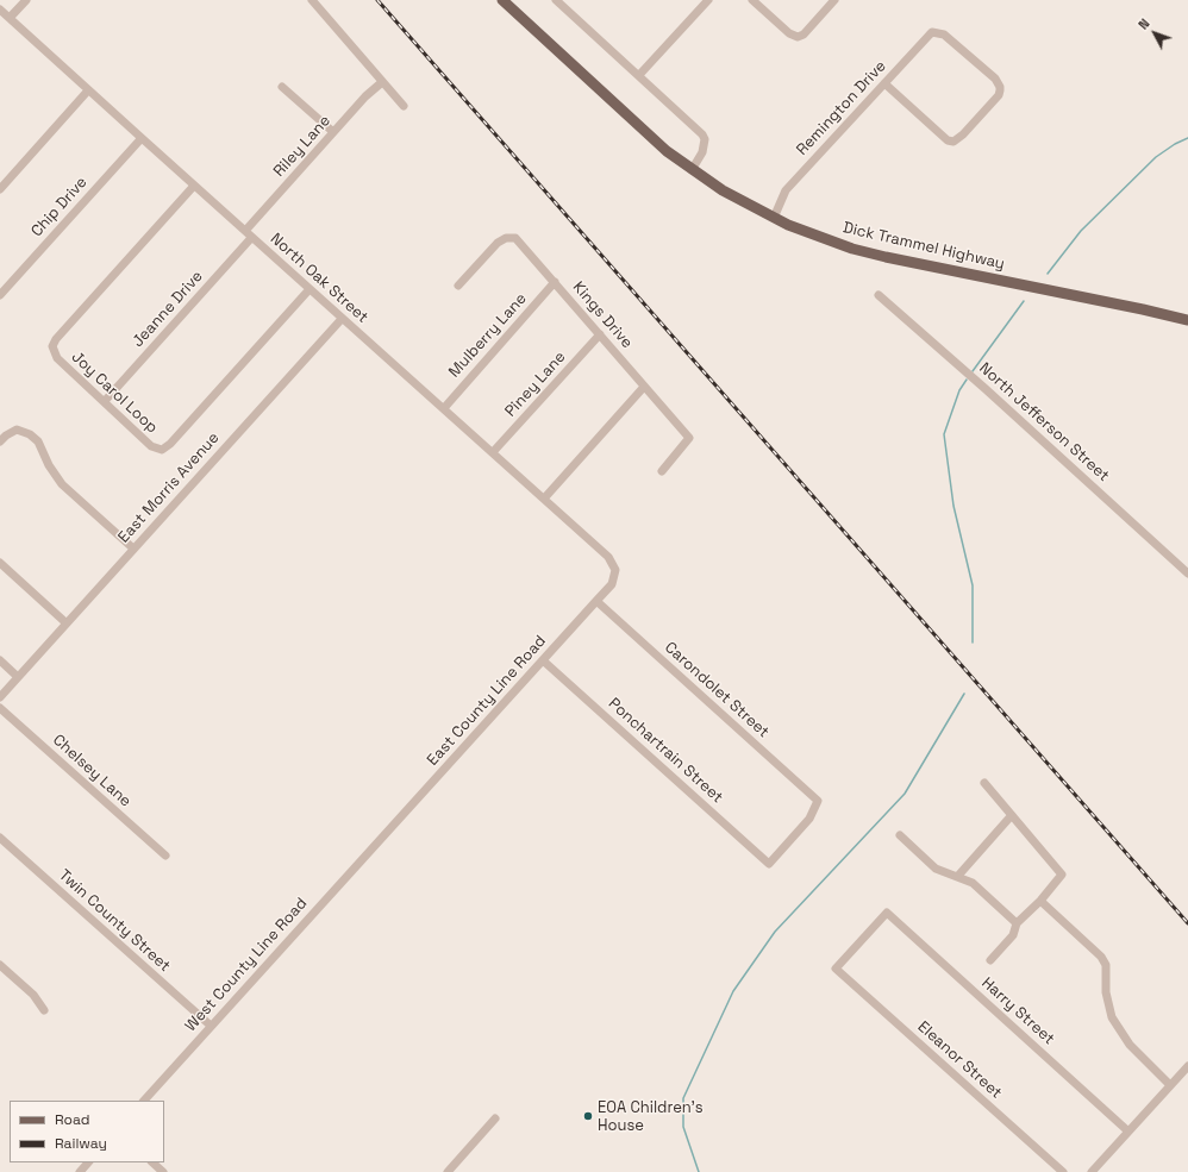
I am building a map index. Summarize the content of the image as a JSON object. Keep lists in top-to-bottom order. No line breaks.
{"streets":{"main road":["Dick Trammel Highway"],"street":["Remington Drive","Riley Lane","Chip Drive","North Oak Street","Jeanne Drive","Kings Drive","Mulberry Lane","Piney Lane","Joy Carol Loop","North Jefferson Street","East Morris Avenue","Carondolet Street","East County Line Road","Ponchartrain Street","Chelsey Lane","Twin County Street","West County Line Road","Harry Street","Eleanor Street"]},"crossings":[["Remington Drive","Dick Trammel Highway"],["Riley Lane","North Oak Street"],["Chip Drive","North Oak Street"],["North Oak Street","Jeanne Drive"],["North Oak Street","Mulberry Lane"],["North Oak Street","Piney Lane"],["North Oak Street","Joy Carol Loop"],["North Oak Street","East Morris Avenue"],["North Oak Street","East County Line Road"],["Jeanne Drive","Joy Carol Loop"],["Kings Drive","Mulberry Lane"],["Kings Drive","Piney Lane"],["Carondolet Street","East County Line Road"],["Carondolet Street","Ponchartrain Street"],["East County Line Road","Ponchartrain Street"],["East County Line Road","West County Line Road"],["Twin County Street","West County Line Road"],["Harry Street","Eleanor Street"]],"places":["EOA Children’s House"],"legend":["Road","Railway"],"north":"top left"}
